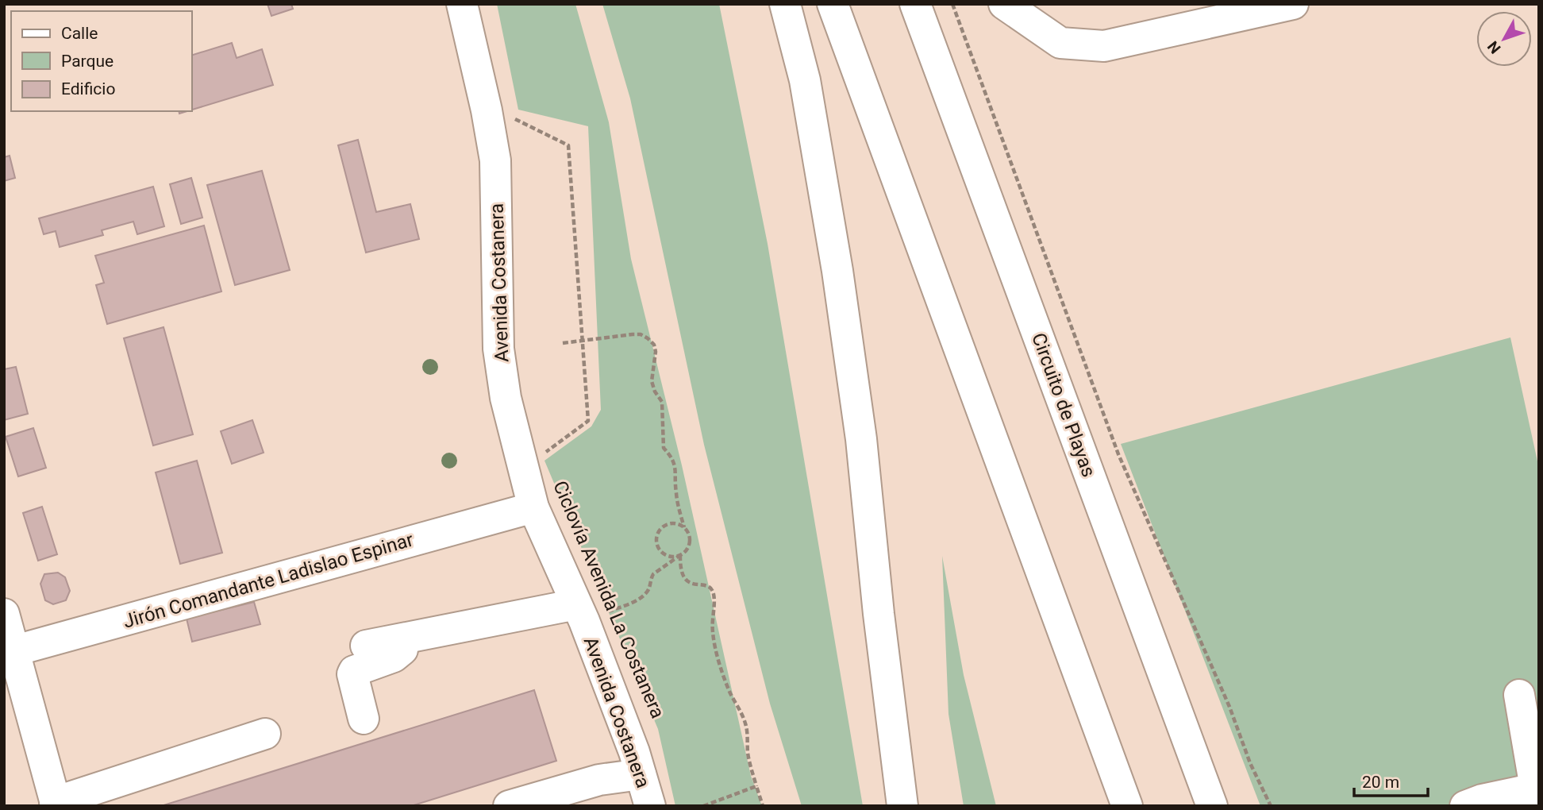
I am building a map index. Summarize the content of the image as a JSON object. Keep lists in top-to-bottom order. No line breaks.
{"streets":{"main road":["Avenida Costanera","Circuito de Playas","Jirón Comandante Ladislao Espinar"]},"crossings":[["Avenida Costanera","Jirón Comandante Ladislao Espinar"]],"legend":["Calle","Parque","Edificio"],"scale_bar":"20 m","north":"bottom left"}
